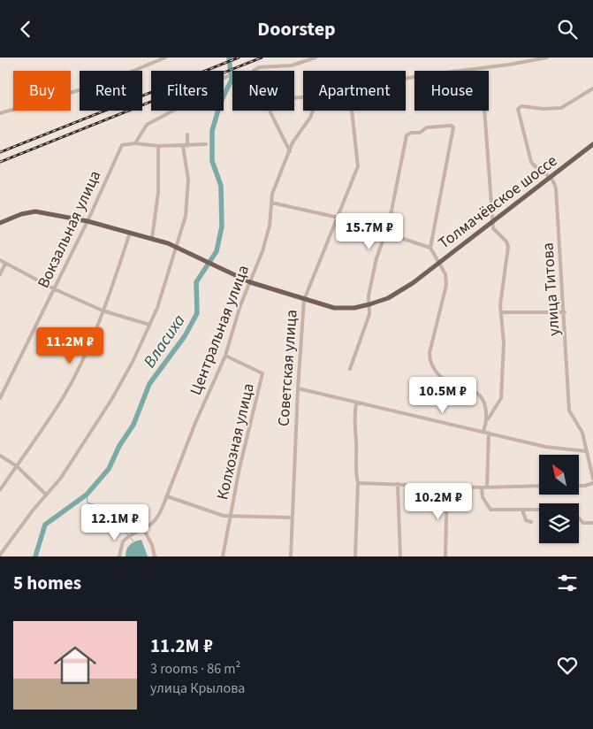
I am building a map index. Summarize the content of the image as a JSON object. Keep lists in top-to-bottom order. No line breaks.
{"streets":{"main road":["Толмачёвское шоссе"],"street":["Вокзальная улица","улица Титова","Центральная улица","Советская улица","Колхозная улица"]},"crossings":[["Толмачёвское шоссе","Вокзальная улица"],["Толмачёвское шоссе","улица Титова"],["Толмачёвское шоссе","Центральная улица"],["Толмачёвское шоссе","Советская улица"],["Центральная улица","Колхозная улица"]],"water":["Власиха"],"north":"top left","page":{"header":"Doorstep","chip":["Buy","Rent","Filters","New","Apartment","House"],"price":["15.7M ₽","11.2M ₽","10.5M ₽","10.2M ₽","12.1M ₽"],"heading":"5 homes","list":[{"name":"11.2M ₽","note":"3 rooms · 86 m² · улица Крылова"}]}}
